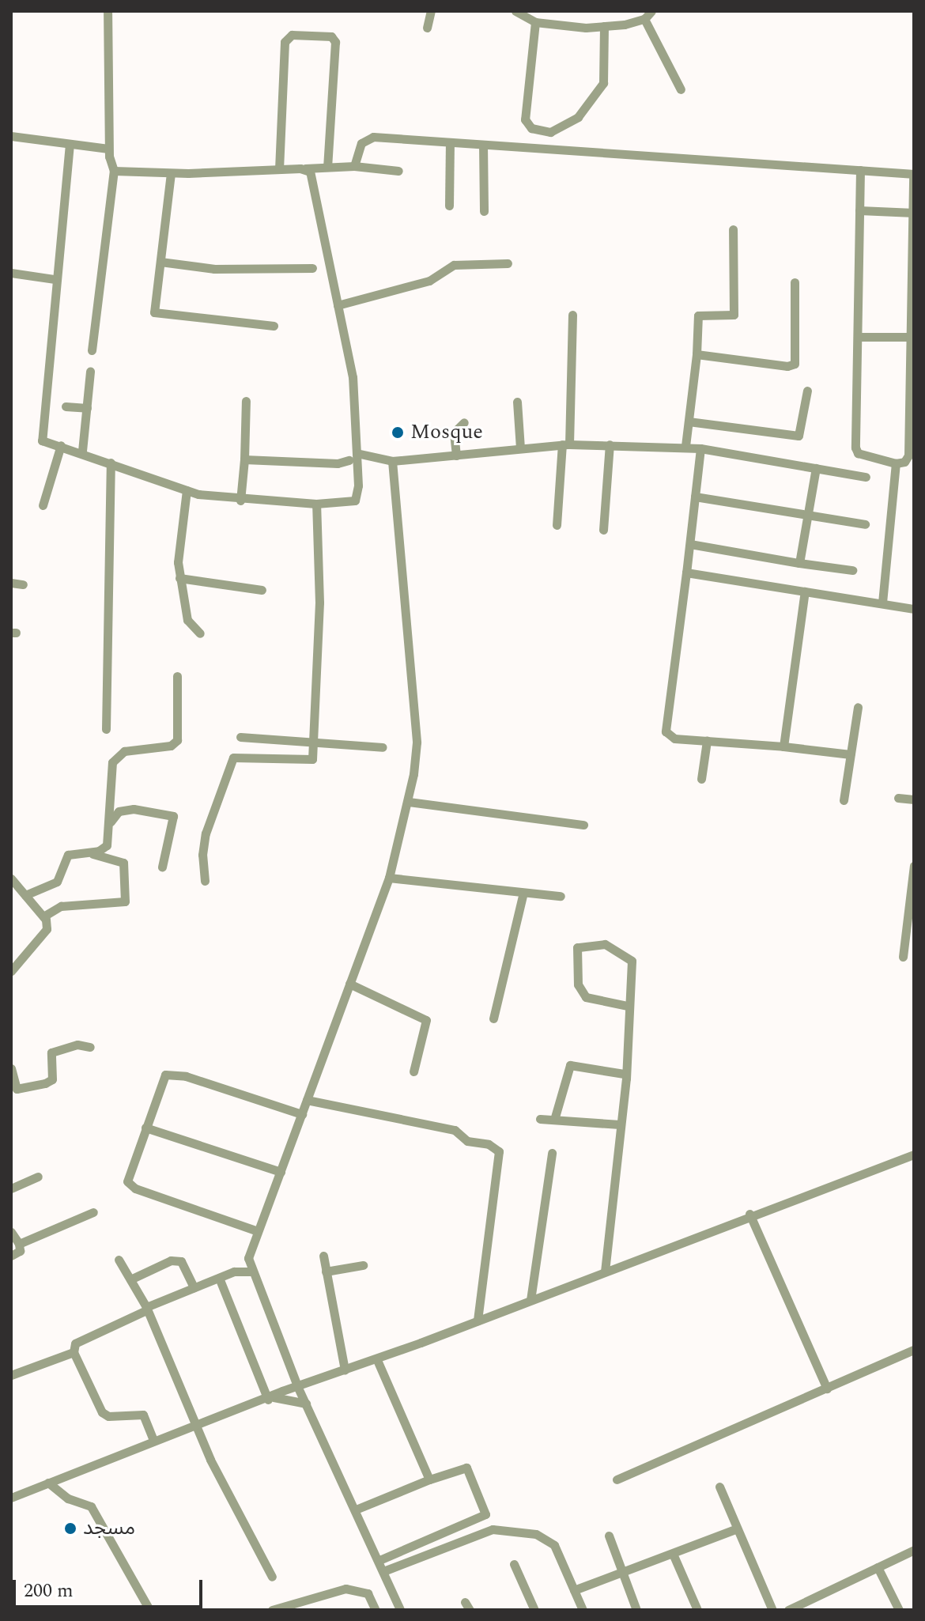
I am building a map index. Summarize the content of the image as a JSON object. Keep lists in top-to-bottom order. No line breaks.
{"places":["Mosque","مسجد"],"scale_bar":"200 m"}
